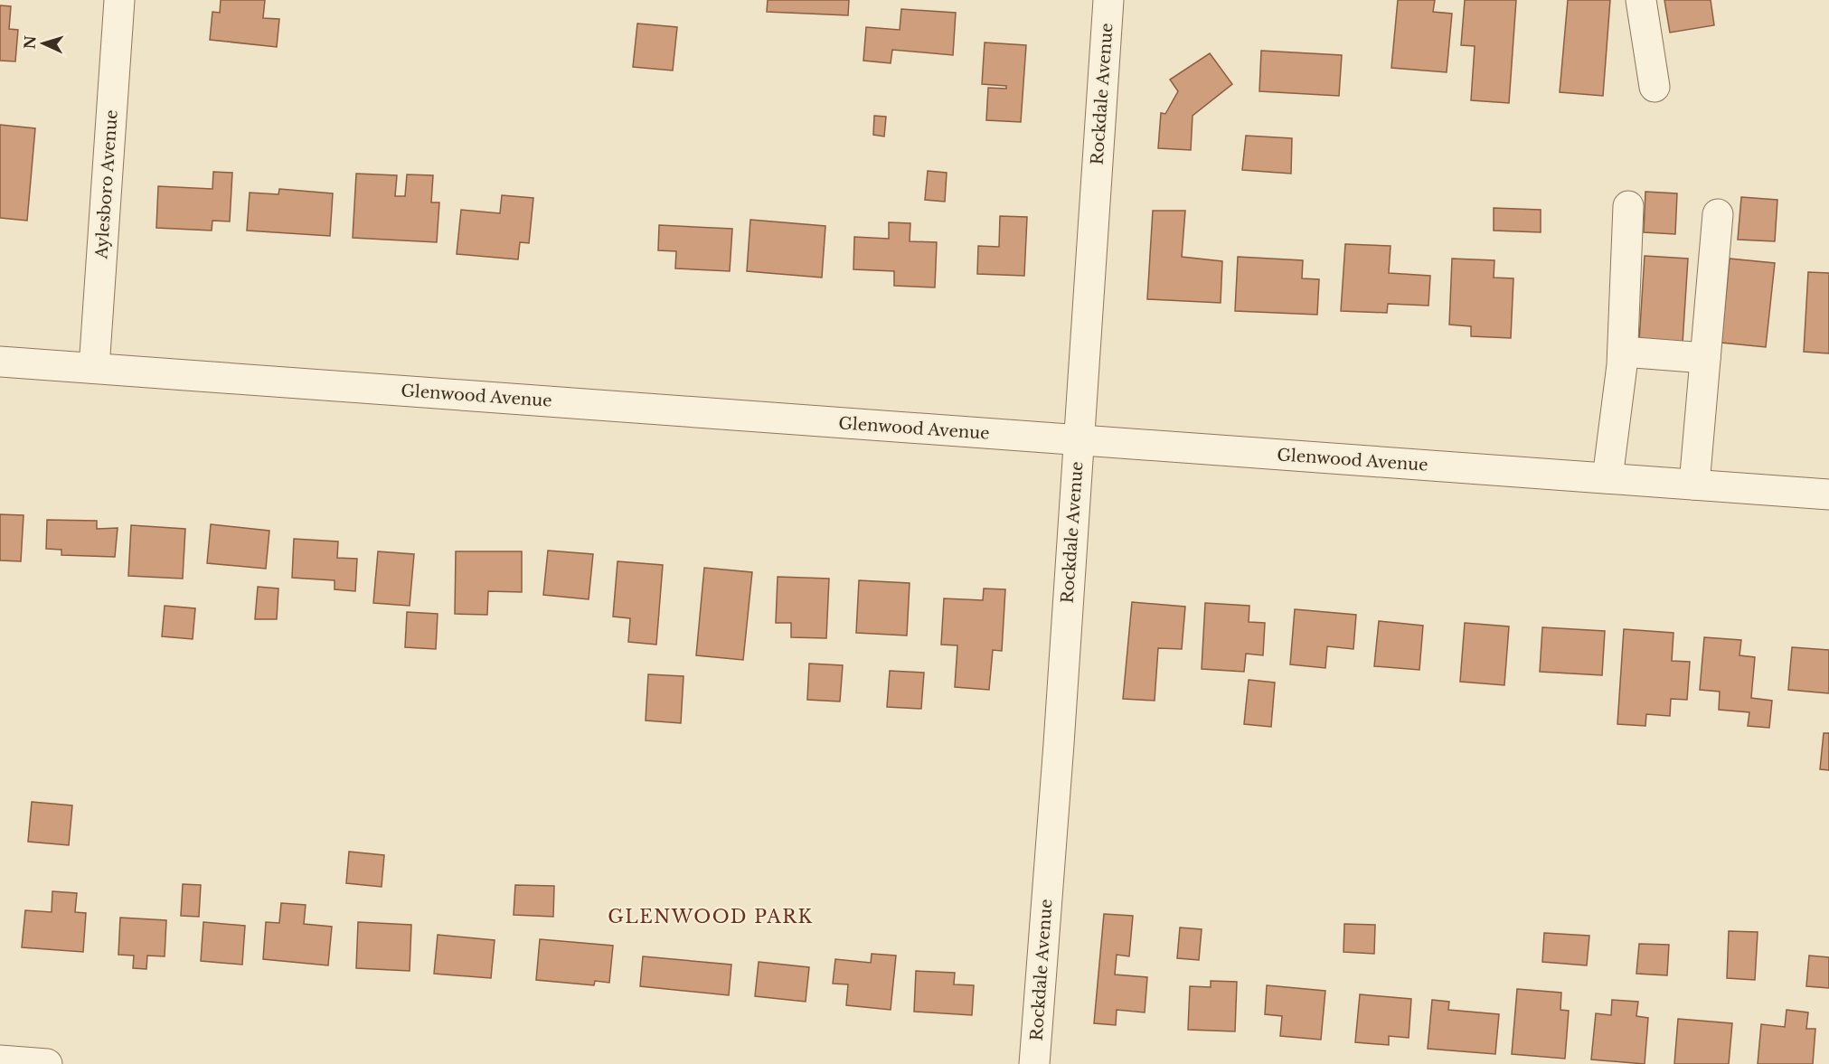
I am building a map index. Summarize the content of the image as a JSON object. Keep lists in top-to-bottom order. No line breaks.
{"streets":{"street":["Rockdale Avenue","Aylesboro Avenue","Glenwood Avenue"]},"crossings":[["Rockdale Avenue","Glenwood Avenue"],["Aylesboro Avenue","Glenwood Avenue"]],"districts":["GLENWOOD PARK"],"north":"left"}
